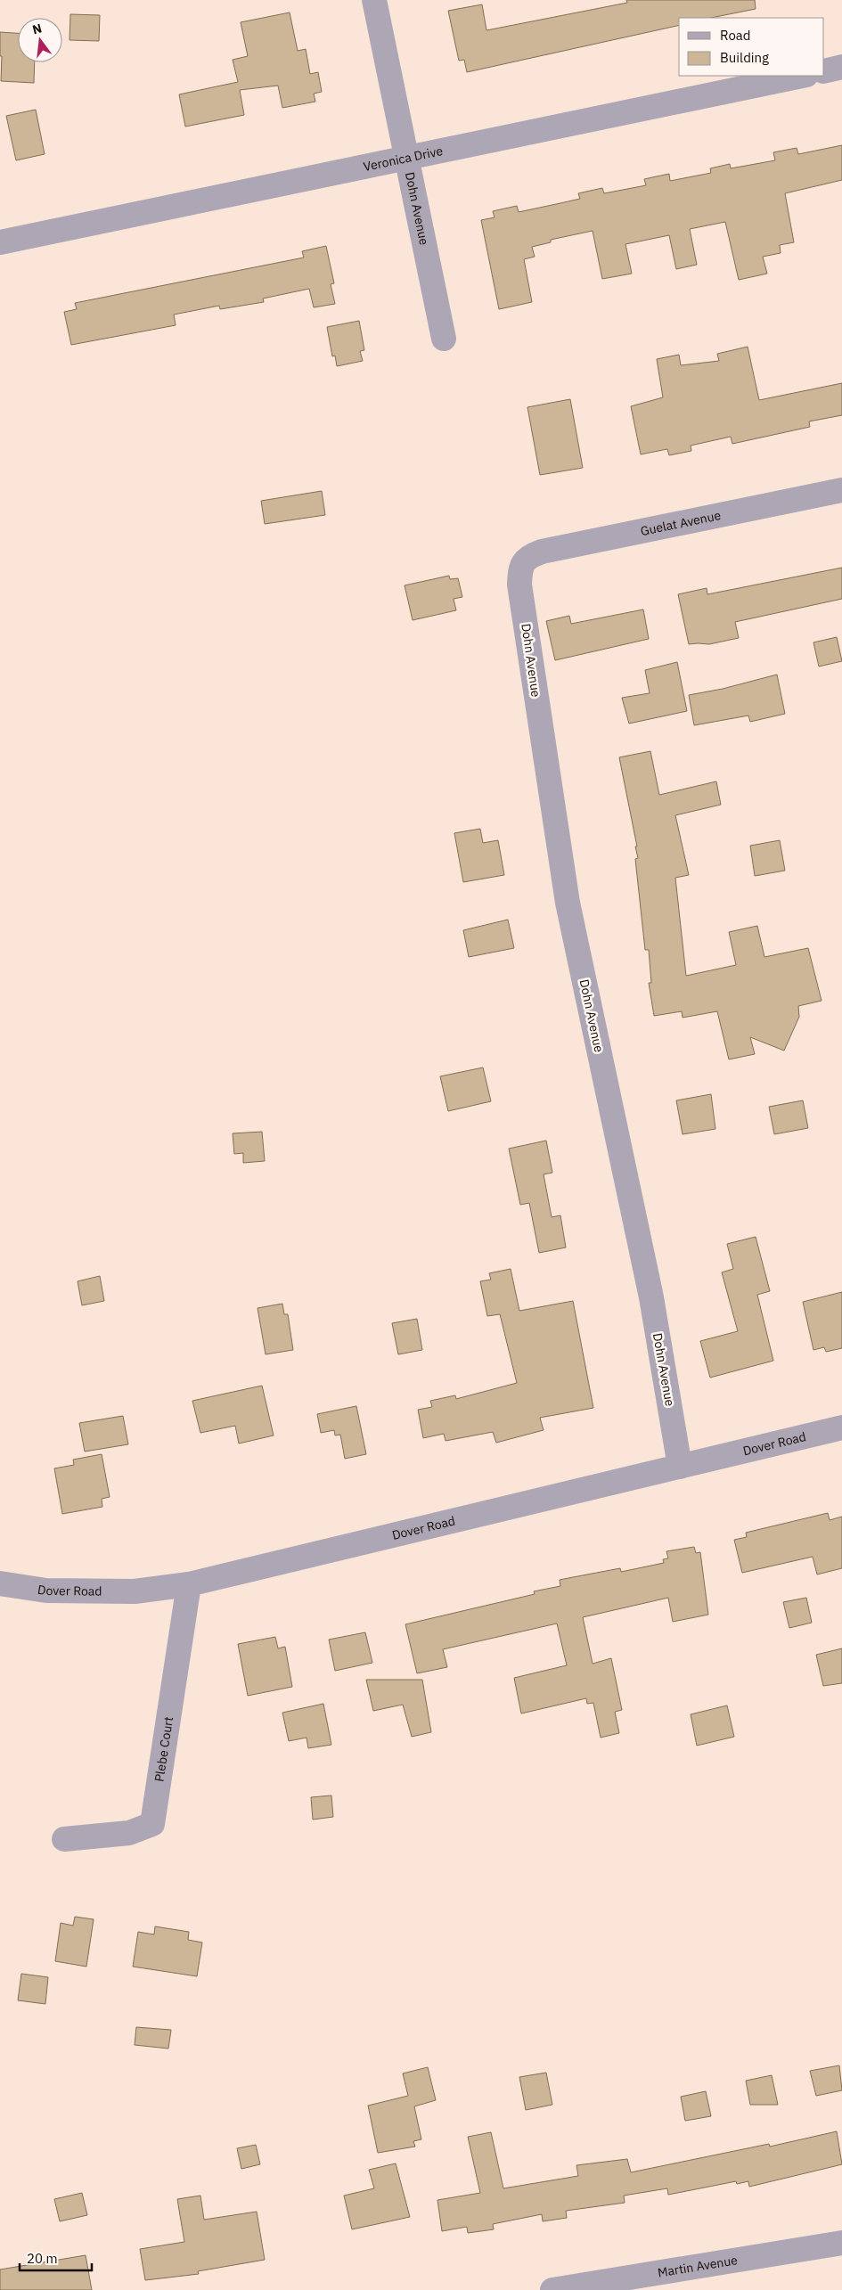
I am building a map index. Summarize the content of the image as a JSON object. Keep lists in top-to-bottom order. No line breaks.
{"streets":{"street":["Veronica Drive","Dohn Avenue","Guelat Avenue","Dover Road","Plebe Court","Martin Avenue"]},"crossings":[["Veronica Drive","Dohn Avenue"],["Dohn Avenue","Guelat Avenue"],["Dohn Avenue","Dover Road"],["Dover Road","Plebe Court"]],"legend":["Road","Building"],"scale_bar":"20 m","north":"top"}
